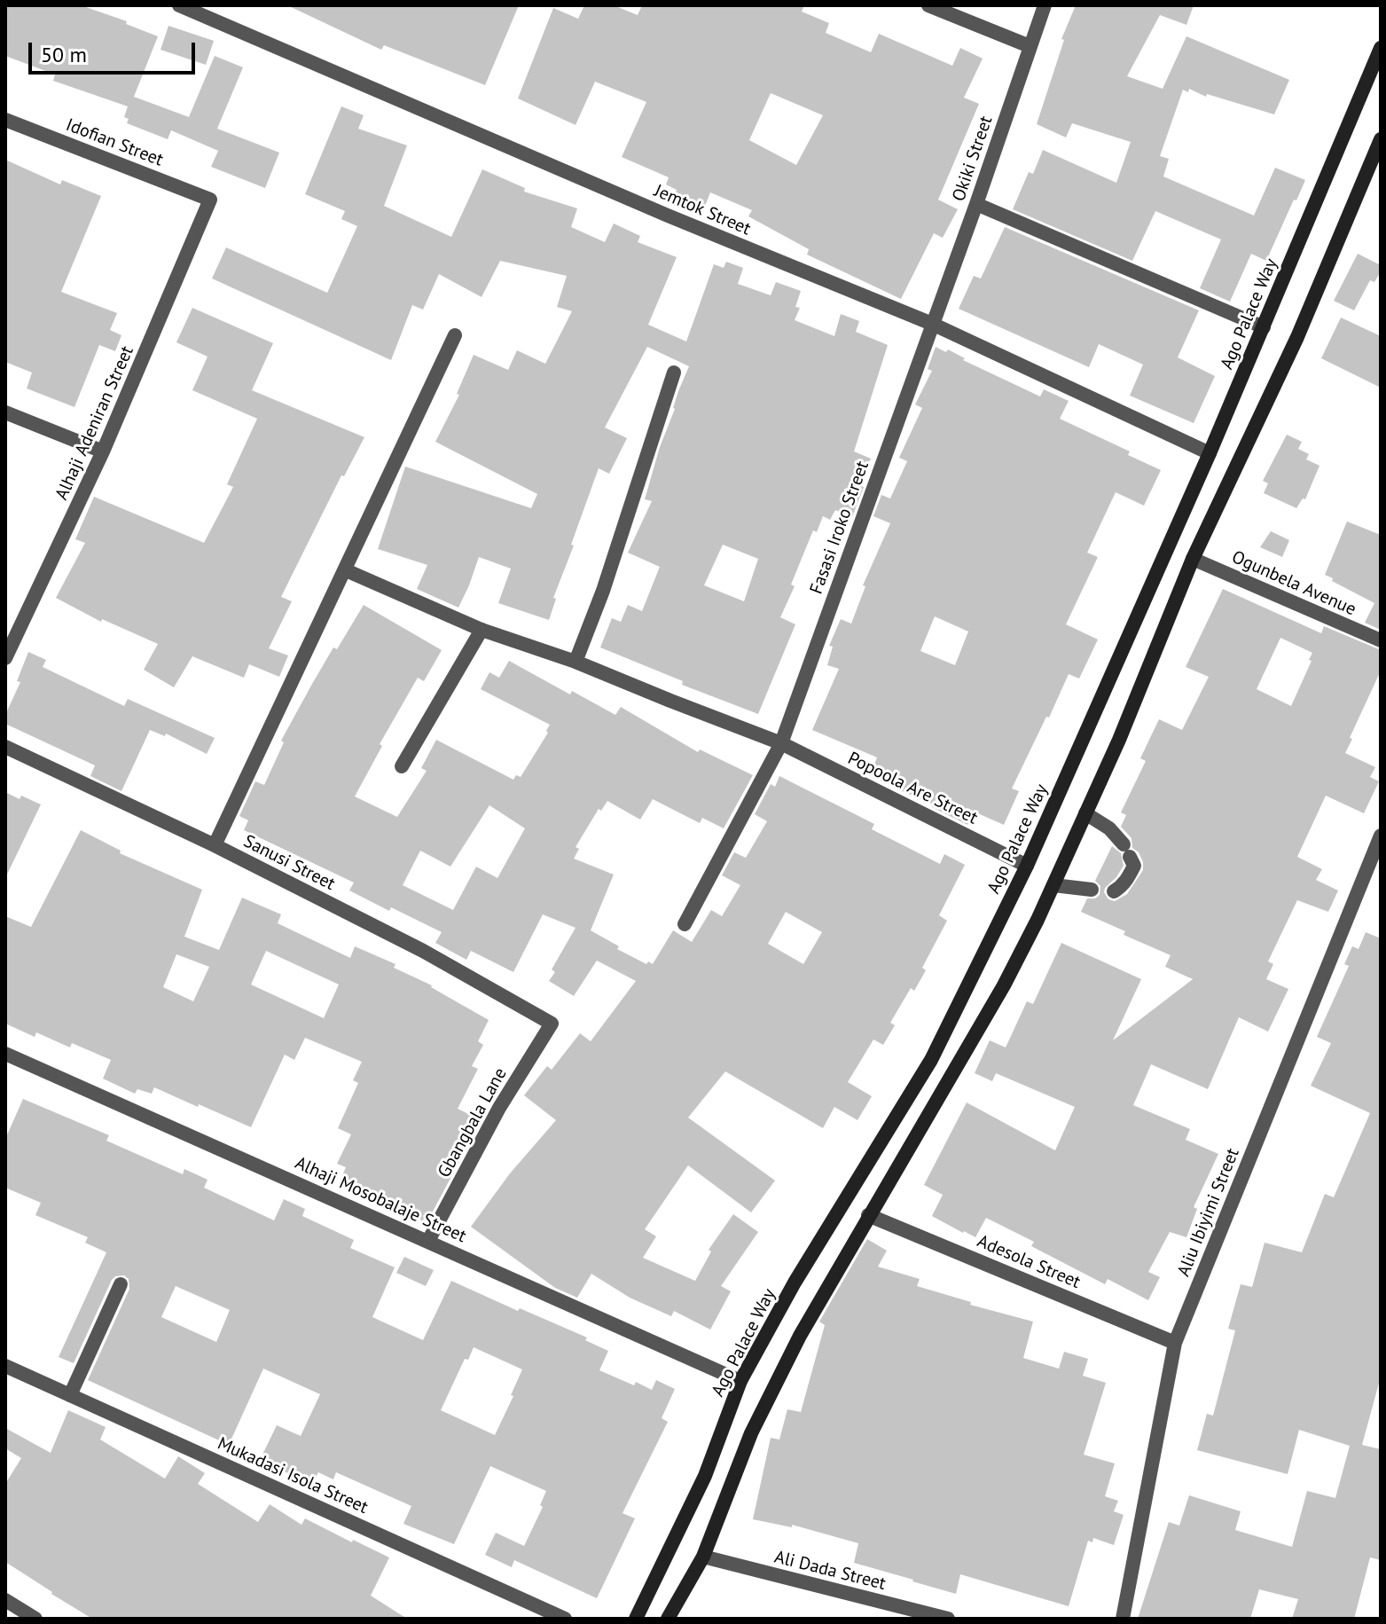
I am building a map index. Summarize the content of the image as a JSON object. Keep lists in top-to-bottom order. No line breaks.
{"streets":{"main road":["Ago Palace Way"],"street":["Idofian Street","Okiki Street","Jemtok Street","Alhaji Adeniran Street","Fasasi Iroko Street","Ogunbela Avenue","Popoola Are Street","Sanusi Street","Gbangbala Lane","Alhaji Mosobalaje Street","Aliu Ibiyimi Street","Adesola Street","Mukadasi Isola Street","Ali Dada Street"]},"crossings":[["Idofian Street","Alhaji Adeniran Street"],["Okiki Street","Jemtok Street"],["Okiki Street","Fasasi Iroko Street"],["Jemtok Street","Ago Palace Way"],["Jemtok Street","Fasasi Iroko Street"],["Ago Palace Way","Popoola Are Street"],["Ago Palace Way","Alhaji Mosobalaje Street"],["Fasasi Iroko Street","Popoola Are Street"],["Sanusi Street","Gbangbala Lane"],["Gbangbala Lane","Alhaji Mosobalaje Street"],["Aliu Ibiyimi Street","Adesola Street"]],"scale_bar":"50 m"}
